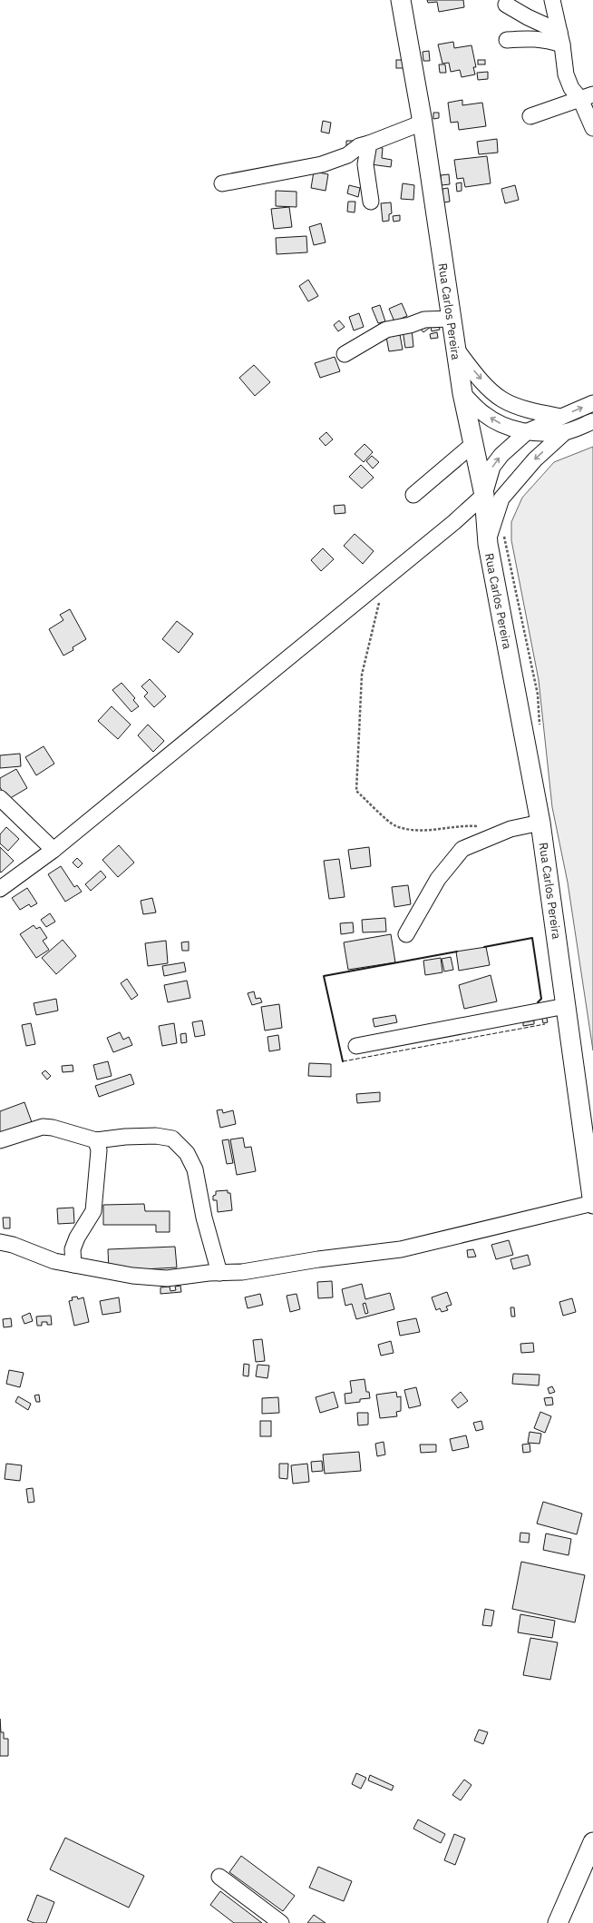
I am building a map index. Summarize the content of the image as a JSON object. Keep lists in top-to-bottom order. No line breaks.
{"streets":{"main road":["Rua Carlos Pereira"]}}
